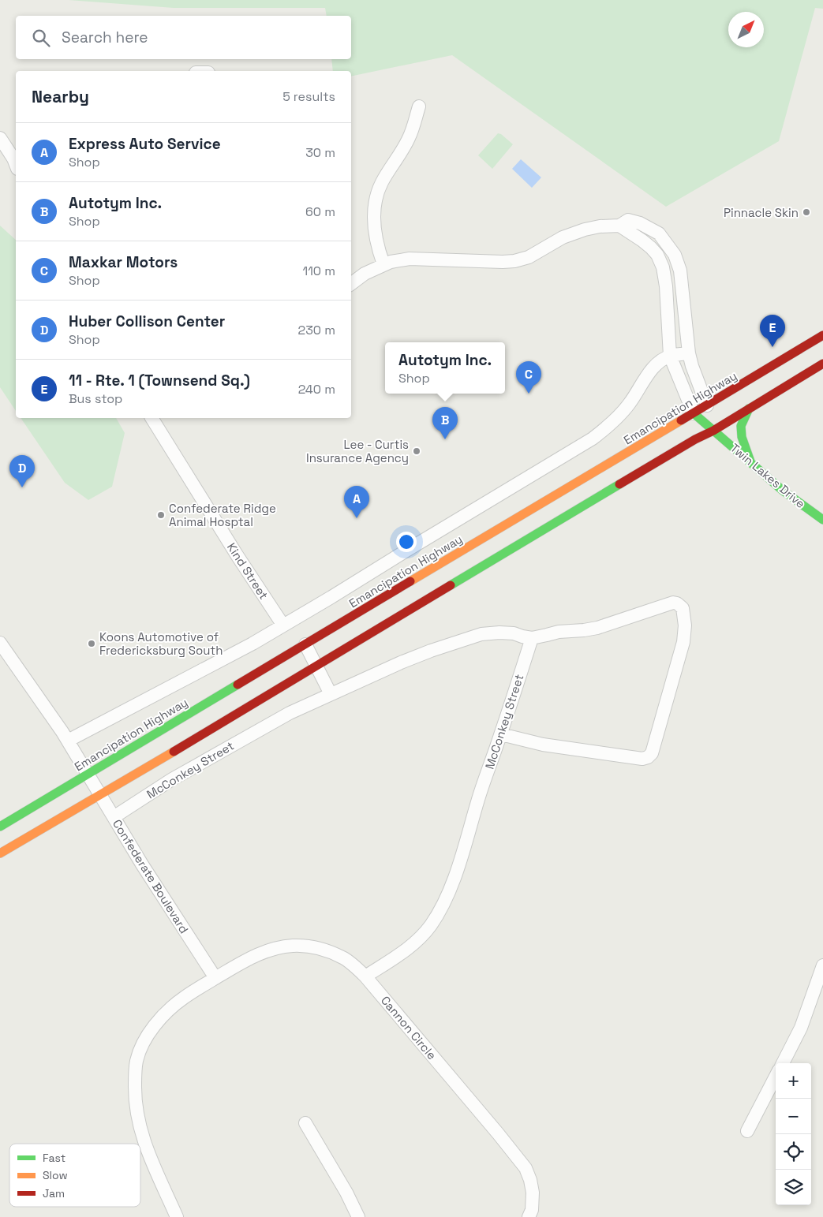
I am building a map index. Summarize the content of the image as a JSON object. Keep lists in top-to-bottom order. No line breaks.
{"streets":{"main road":["Emancipation Highway","Twin Lakes Drive"],"street":["Kind Street","McConkey Street","Confederate Boulevard","Cannon Circle"]},"crossings":[["Emancipation Highway","Twin Lakes Drive"],["Emancipation Highway","Confederate Boulevard"],["McConkey Street","Confederate Boulevard"],["McConkey Street","Cannon Circle"],["Confederate Boulevard","Cannon Circle"]],"places":["Pinnacle Skin","Lee - Curtis Insurance Agency","Confederate Ridge Animal Hosptal","Koons Automotive of Fredericksburg South"],"legend":["Fast","Slow","Jam"],"north":"top right","page":{"search":"Search here","heading":["Nearby","5 results"],"list":[{"mark":"A","name":"Express Auto Service","note":"Shop","value":"30 m"},{"mark":"B","name":"Autotym Inc.","note":"Shop","value":"60 m"},{"mark":"C","name":"Maxkar Motors","note":"Shop","value":"110 m"},{"mark":"D","name":"Huber Collison Center","note":"Shop","value":"230 m"},{"mark":"E","name":"11 - Rte. 1 (Townsend Sq.)","note":"Bus stop","value":"240 m"}],"pins":["E","C","B","D","A"],"popup":["Autotym Inc.","Shop"],"map_buttons":["+","−"]}}
